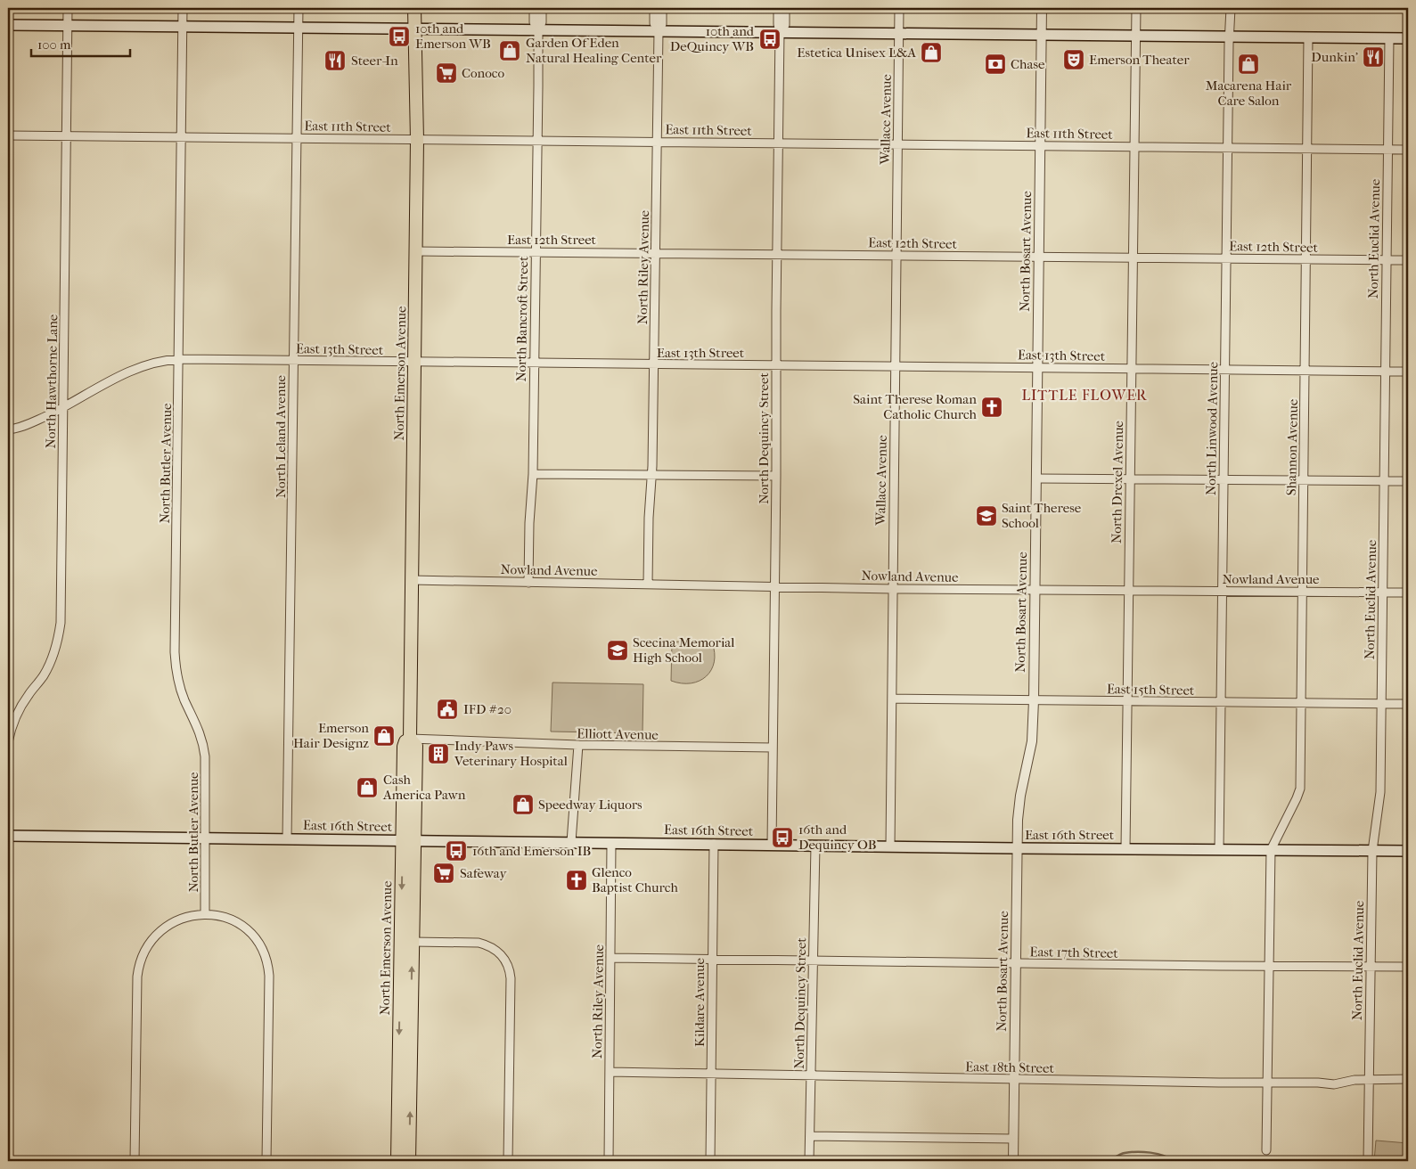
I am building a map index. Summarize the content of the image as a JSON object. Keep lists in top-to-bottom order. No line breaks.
{"streets":{"main road":["North Emerson Avenue","East 16th Street"],"street":["Wallace Avenue","East 11th Street","North Euclid Avenue","East 12th Street","North Bosart Avenue","North Riley Avenue","North Bancroft Street","East 13th Street","North Hawthorne Lane","North Linwood Avenue","North Leland Avenue","North Dequincy Street","Shannon Avenue","North Butler Avenue","North Drexel Avenue","Nowland Avenue","East 15th Street","Elliott Avenue","East 17th Street","Kildare Avenue","East 18th Street"]},"crossings":[["Wallace Avenue","East 11th Street"],["Wallace Avenue","East 12th Street"],["Wallace Avenue","East 13th Street"],["Wallace Avenue","Nowland Avenue"],["Wallace Avenue","East 15th Street"],["Wallace Avenue","East 16th Street"],["East 11th Street","North Euclid Avenue"],["East 11th Street","North Bosart Avenue"],["East 11th Street","North Riley Avenue"],["East 11th Street","North Bancroft Street"],["East 11th Street","North Emerson Avenue"],["East 11th Street","North Hawthorne Lane"],["East 11th Street","North Linwood Avenue"],["East 11th Street","North Leland Avenue"],["East 11th Street","North Dequincy Street"],["East 11th Street","Shannon Avenue"],["East 11th Street","North Butler Avenue"],["East 11th Street","North Drexel Avenue"],["North Euclid Avenue","East 12th Street"],["North Euclid Avenue","East 13th Street"],["North Euclid Avenue","Nowland Avenue"],["North Euclid Avenue","East 15th Street"],["North Euclid Avenue","East 16th Street"],["North Euclid Avenue","East 17th Street"],["North Euclid Avenue","East 18th Street"],["East 12th Street","North Bosart Avenue"],["East 12th Street","North Riley Avenue"],["East 12th Street","North Bancroft Street"],["East 12th Street","North Emerson Avenue"],["East 12th Street","North Linwood Avenue"],["East 12th Street","North Dequincy Street"],["East 12th Street","Shannon Avenue"],["East 12th Street","North Drexel Avenue"],["North Bosart Avenue","East 13th Street"],["North Bosart Avenue","Nowland Avenue"],["North Bosart Avenue","East 15th Street"],["North Bosart Avenue","East 16th Street"],["North Bosart Avenue","East 17th Street"],["North Bosart Avenue","East 18th Street"],["North Riley Avenue","East 13th Street"],["North Riley Avenue","Nowland Avenue"],["North Riley Avenue","East 16th Street"],["North Riley Avenue","East 17th Street"],["North Riley Avenue","East 18th Street"],["North Bancroft Street","East 13th Street"],["North Bancroft Street","Nowland Avenue"],["East 13th Street","North Emerson Avenue"],["East 13th Street","North Hawthorne Lane"],["East 13th Street","North Linwood Avenue"],["East 13th Street","North Leland Avenue"],["East 13th Street","North Dequincy Street"],["East 13th Street","Shannon Avenue"],["East 13th Street","North Butler Avenue"],["East 13th Street","North Drexel Avenue"],["North Emerson Avenue","Nowland Avenue"],["North Emerson Avenue","Elliott Avenue"],["North Emerson Avenue","East 16th Street"],["North Linwood Avenue","Nowland Avenue"],["North Linwood Avenue","East 15th Street"],["North Linwood Avenue","East 16th Street"],["North Leland Avenue","East 16th Street"],["North Dequincy Street","Nowland Avenue"],["North Dequincy Street","Elliott Avenue"],["North Dequincy Street","East 16th Street"],["North Dequincy Street","East 17th Street"],["North Dequincy Street","East 18th Street"],["Shannon Avenue","Nowland Avenue"],["Shannon Avenue","East 15th Street"],["Shannon Avenue","East 16th Street"],["North Butler Avenue","East 16th Street"],["North Drexel Avenue","Nowland Avenue"],["North Drexel Avenue","East 15th Street"],["North Drexel Avenue","East 16th Street"],["East 16th Street","Kildare Avenue"],["East 17th Street","Kildare Avenue"],["Kildare Avenue","East 18th Street"]],"districts":["LITTLE FLOWER"],"places":{"bus stop":["10th and Emerson WB","10th and DeQuincy WB","16th and Dequincy OB","16th and Emerson IB"],"shop":["Garden Of Eden Natural Healing Center","Estetica Unisex L&A","Macarena Hair Care Salon","Emerson Hair Designz","Cash America Pawn","Speedway Liquors"],"restaurant":["Dunkin'","Steer-In"],"theatre":["Emerson Theater"],"bank":["Chase"],"supermarket":["Conoco","Safeway"],"church":["Saint Therese Roman Catholic Church","Glenco Baptist Church"],"school or university":["Saint Therese School","Scecina Memorial High School"],"public building":["IFD #20"],"building":["Indy Paws Veterinary Hospital"]},"scale_bar":"100 m"}
